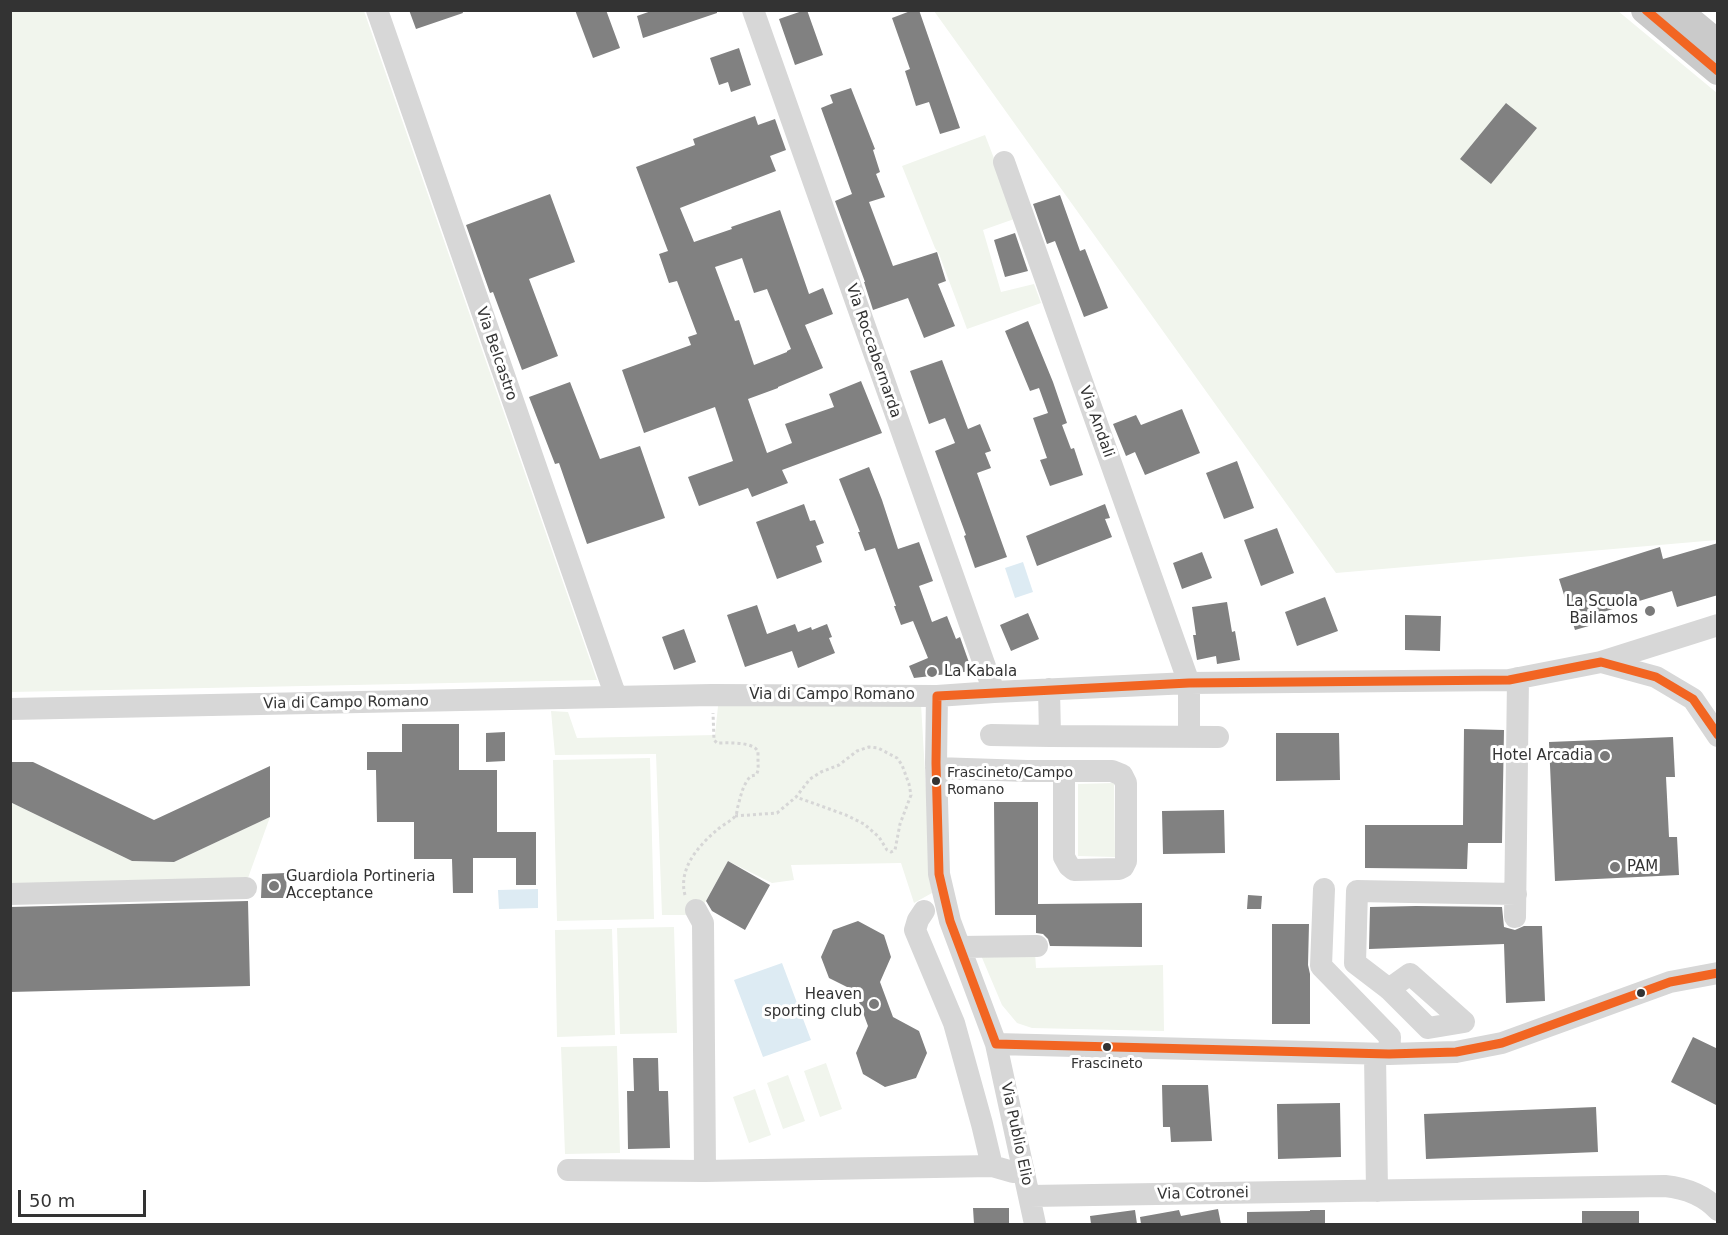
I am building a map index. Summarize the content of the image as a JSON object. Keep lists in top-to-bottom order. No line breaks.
{"streets":{"street":["Via Roccabernarda","Via Belcastro","Via Andali","Via di Campo Romano","Via Publio Elio","Via Cotronei"]},"crossings":[["Via Roccabernarda","Via di Campo Romano"],["Via Belcastro","Via di Campo Romano"],["Via Andali","Via di Campo Romano"],["Via di Campo Romano","Via Publio Elio"],["Via Publio Elio","Via Cotronei"]],"places":["La Scuola Bailamos","La Kabala","Hotel Arcadia","Frascineto/Campo Romano","PAM","Guardiola Portineria Acceptance","Heaven sporting club","Frascineto"],"scale_bar":"50 m"}
